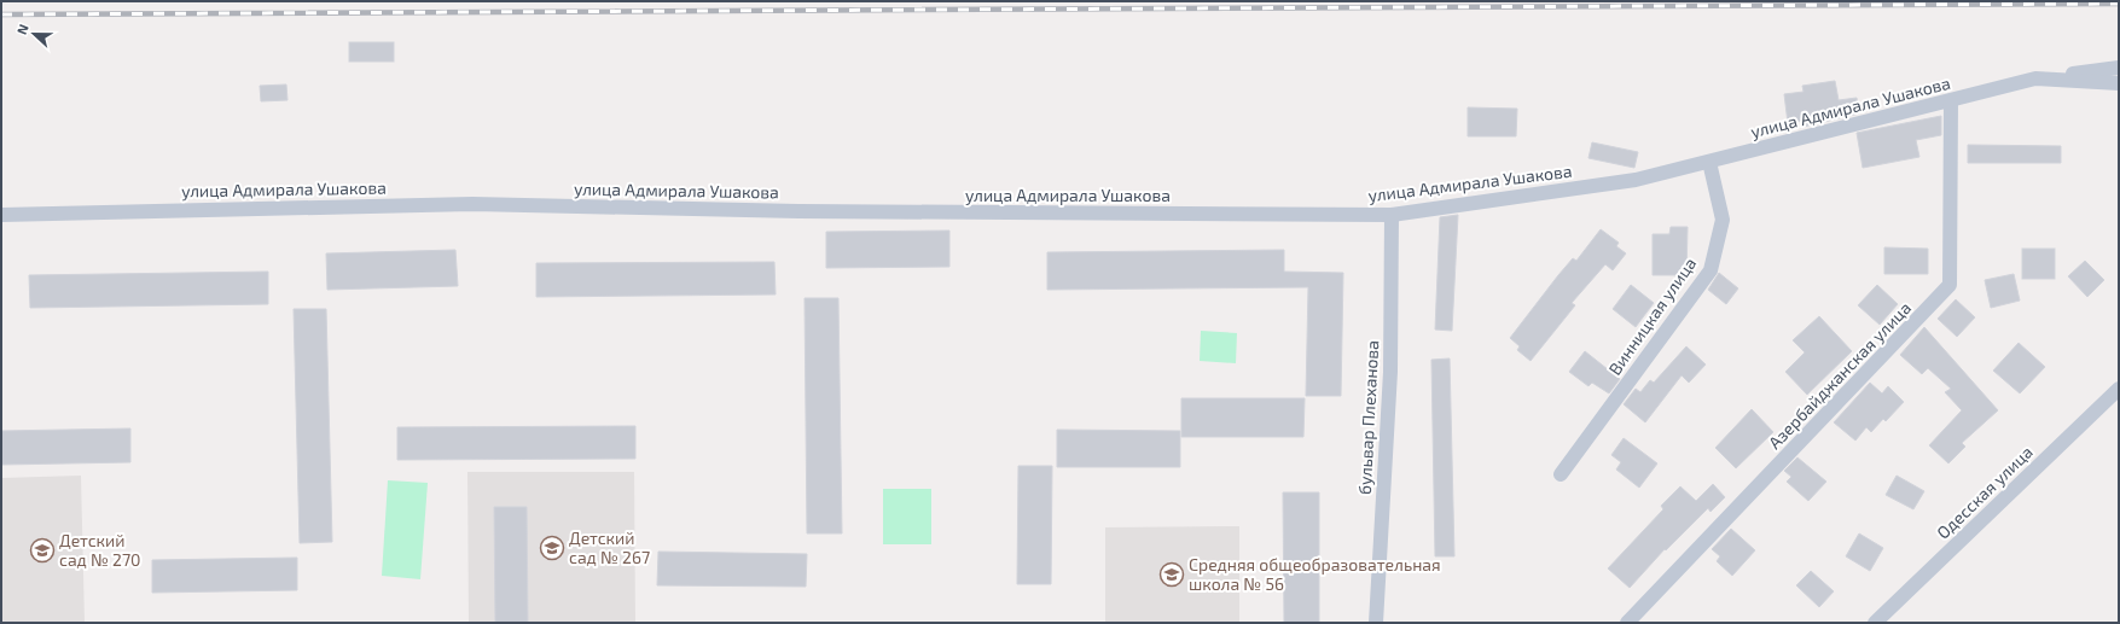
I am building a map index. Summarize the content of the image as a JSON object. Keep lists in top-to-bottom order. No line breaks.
{"streets":{"street":["улица Адмирала Ушакова","Винницкая улица","Азербайджанская улица","бульвар Плеханова","Одесская улица"]},"crossings":[["улица Адмирала Ушакова","Винницкая улица"],["улица Адмирала Ушакова","Азербайджанская улица"],["улица Адмирала Ушакова","бульвар Плеханова"]],"places":{"school or university":["Детский сад № 267","Детский сад № 270","Средняя общеобразовательная школа № 56"]},"north":"left"}
